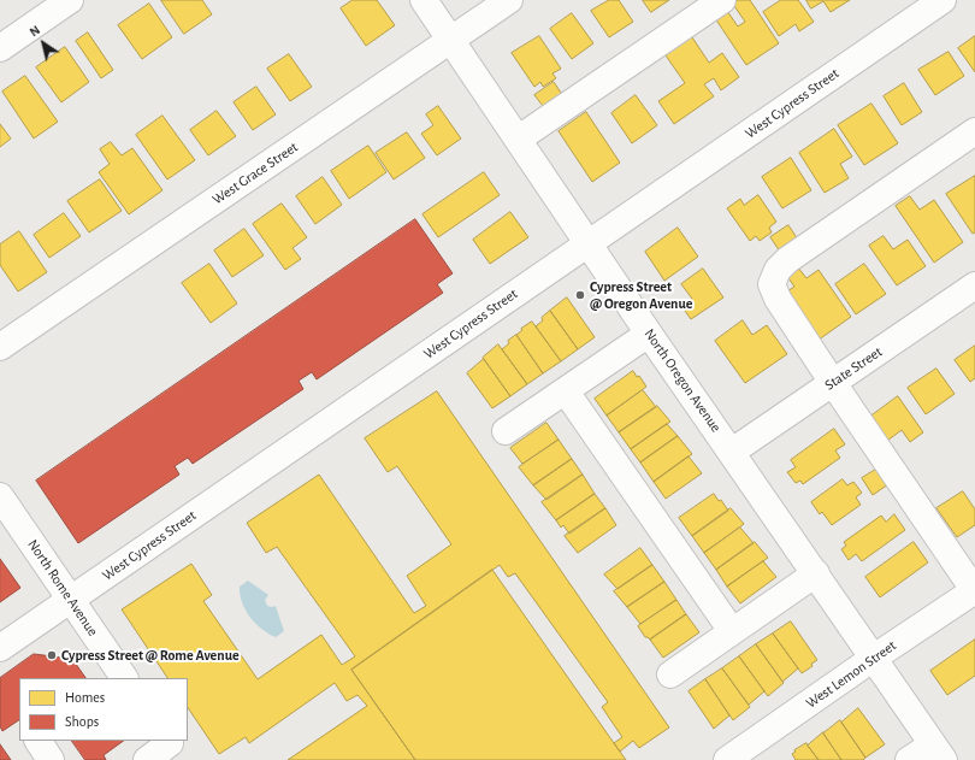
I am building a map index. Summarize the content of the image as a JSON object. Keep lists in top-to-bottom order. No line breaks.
{"streets":{"street":["West Cypress Street","West Grace Street","State Street","North Oregon Avenue","North Rome Avenue","West Lemon Street"]},"crossings":[["West Cypress Street","North Oregon Avenue"],["West Cypress Street","North Rome Avenue"],["West Grace Street","North Oregon Avenue"],["State Street","North Oregon Avenue"],["North Oregon Avenue","West Lemon Street"]],"places":["Cypress Street @ Oregon Avenue","Cypress Street @ Rome Avenue"],"legend":["Homes","Shops"],"north":"top left"}
